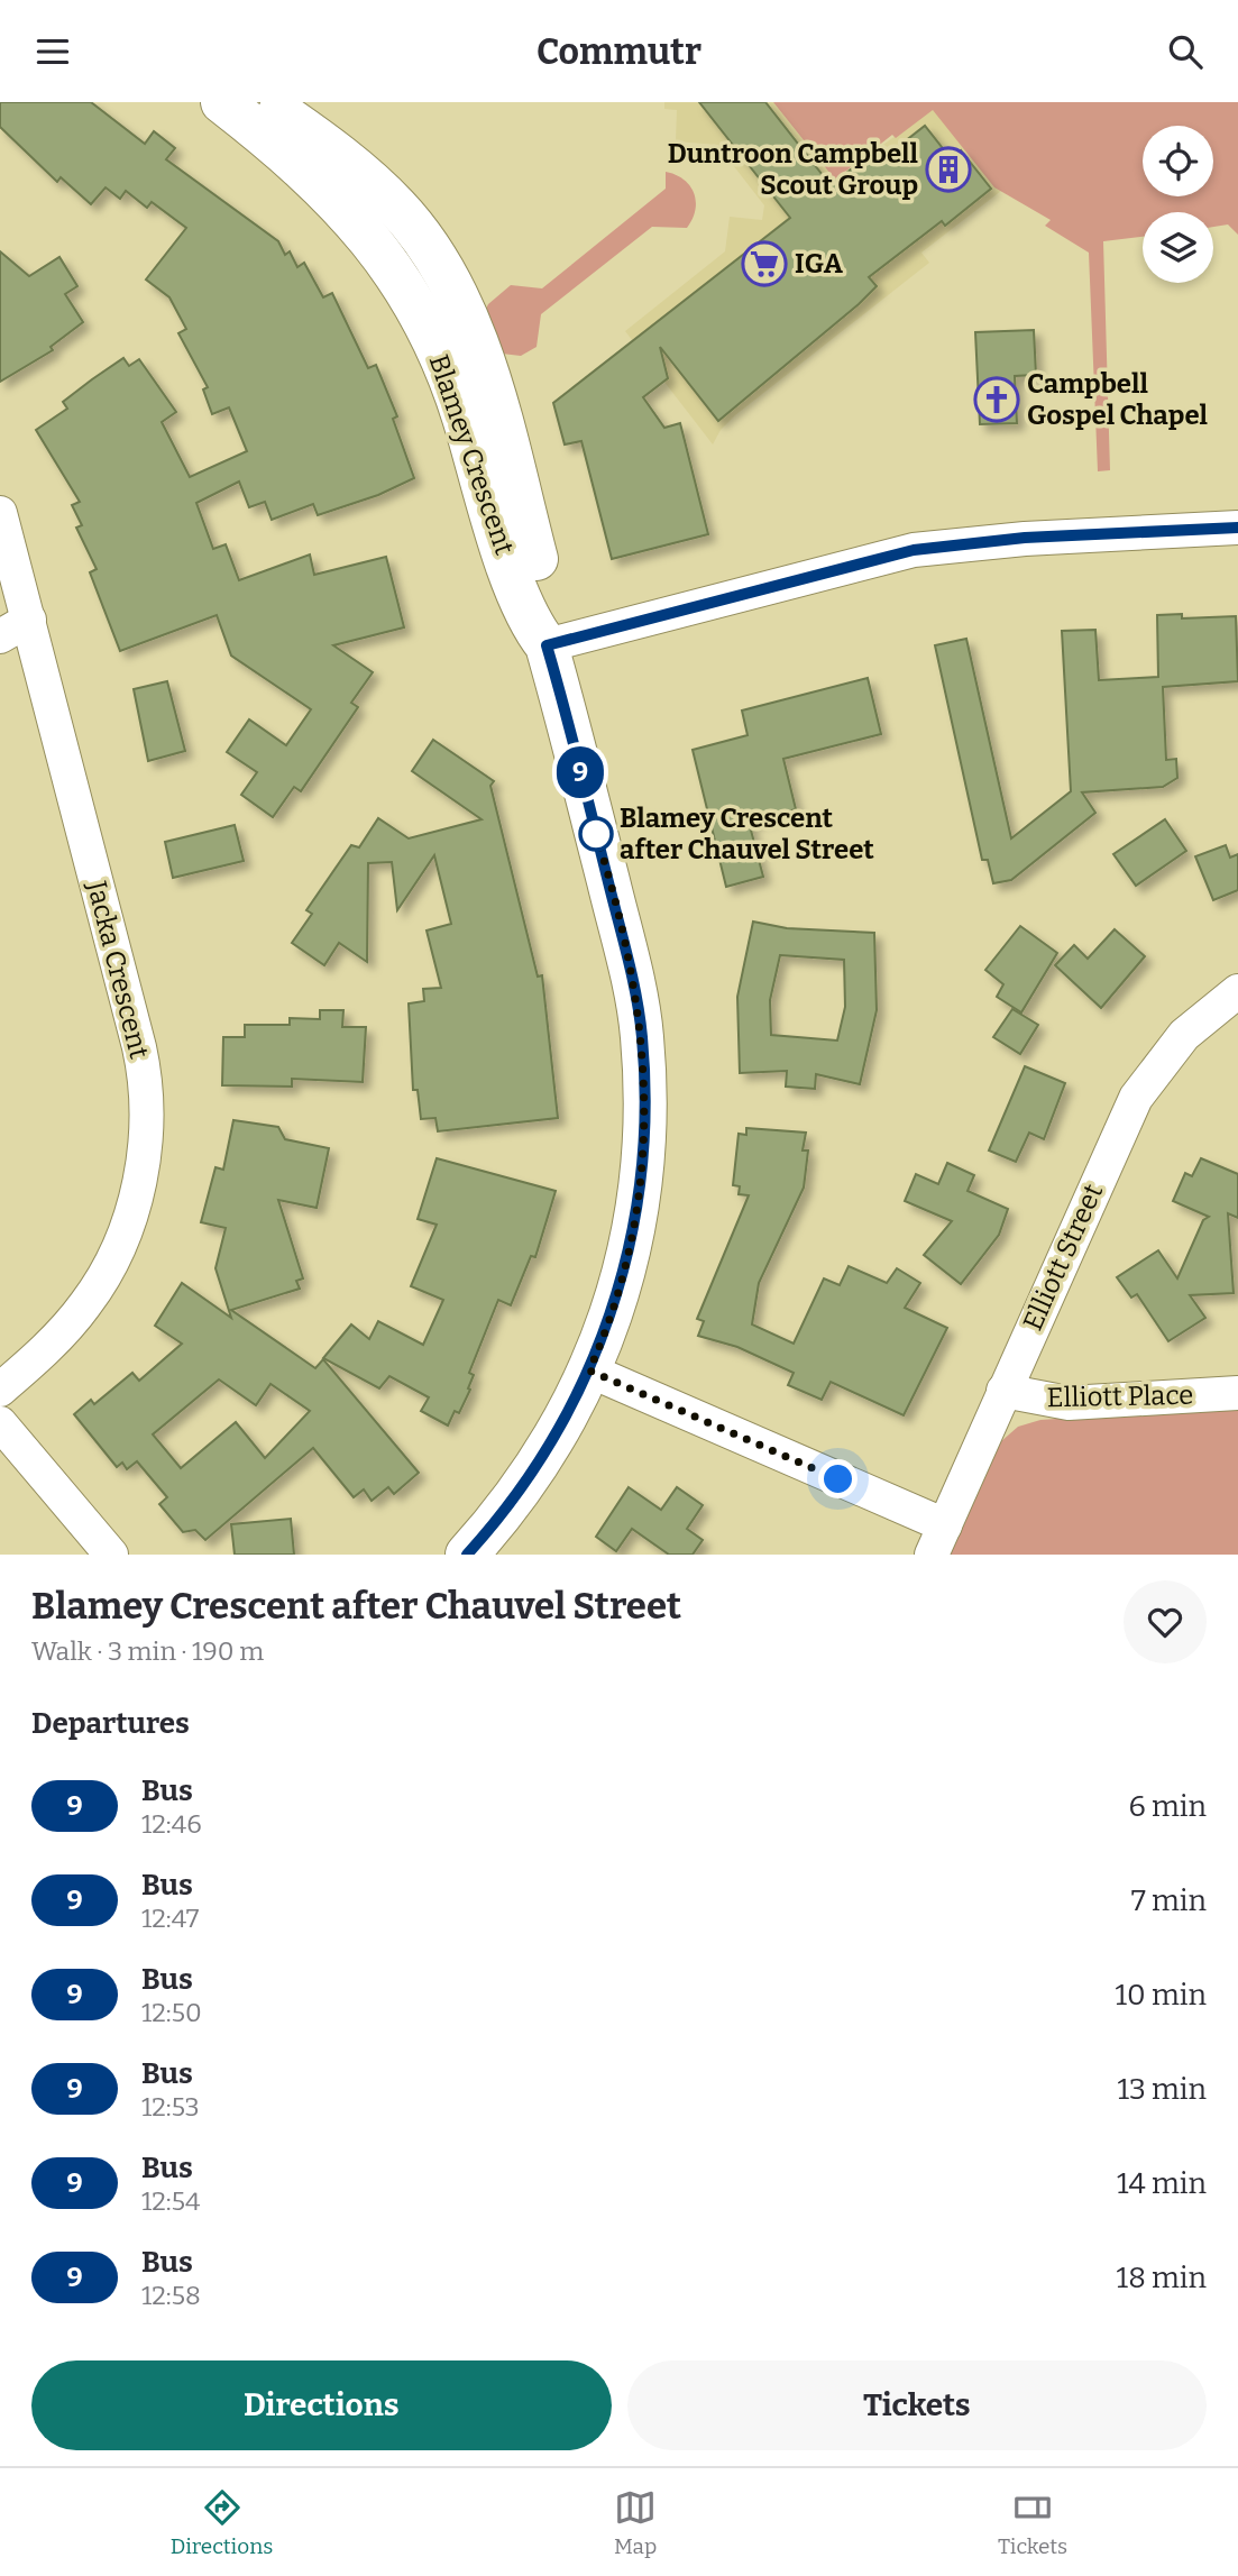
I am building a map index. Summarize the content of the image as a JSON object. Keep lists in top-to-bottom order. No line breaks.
{"streets":{"street":["Blamey Crescent","Jacka Crescent","Elliott Street","Elliott Place"]},"crossings":[["Elliott Street","Elliott Place"]],"places":{"building":["Duntroon Campbell Scout Group"],"supermarket":["IGA"],"church":["Campbell Gospel Chapel"],"other":["Blamey Crescent after Chauvel Street"]},"lines":["bus line 9"],"page":{"header":"Commutr","on_map":"9","heading":[["Blamey Crescent after Chauvel Street","Walk · 3 min · 190 m"],"Departures"],"list":[{"mark":"9","name":"Bus","note":"12:46","value":"6 min"},{"mark":"9","name":"Bus","note":"12:47","value":"7 min"},{"mark":"9","name":"Bus","note":"12:50","value":"10 min"},{"mark":"9","name":"Bus","note":"12:53","value":"13 min"},{"mark":"9","name":"Bus","note":"12:54","value":"14 min"},{"mark":"9","name":"Bus","note":"12:58","value":"18 min"}],"buttons":["Directions","Tickets"],"tabs":["Directions","Map","Tickets"]}}
